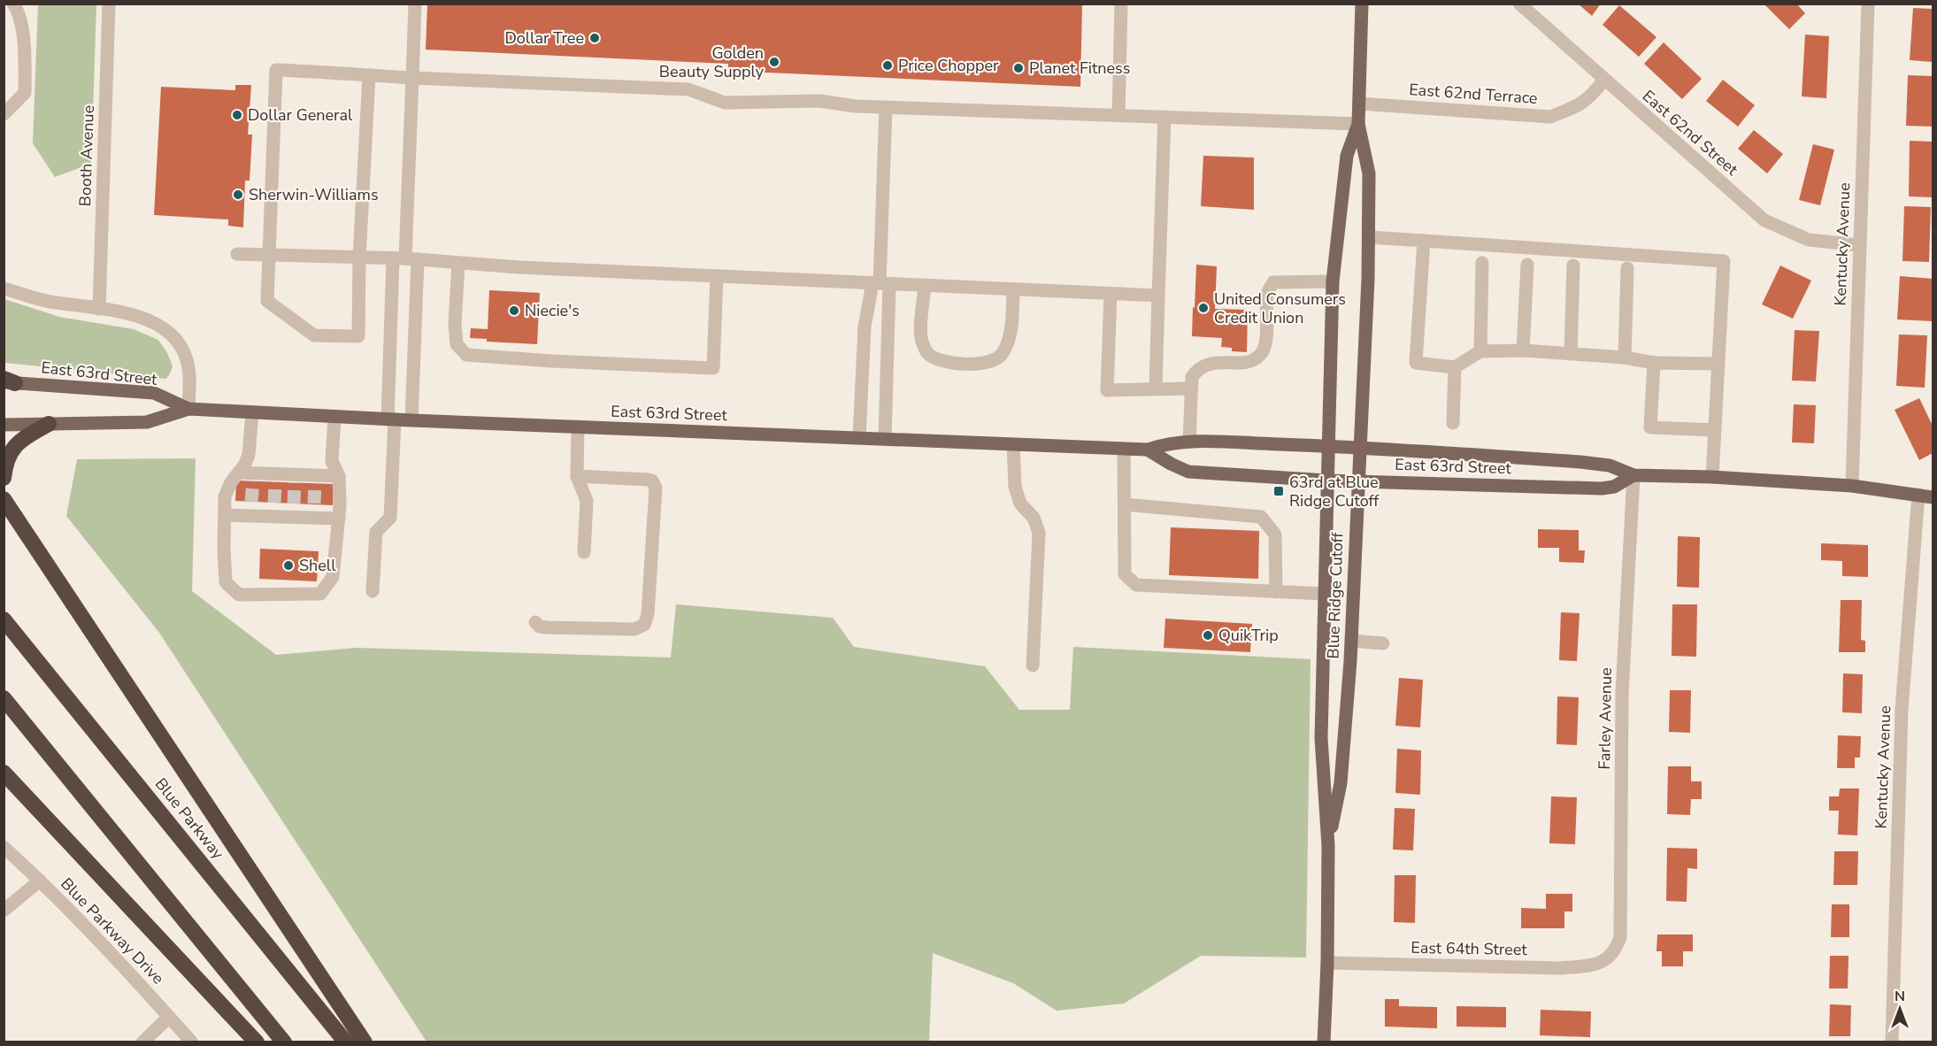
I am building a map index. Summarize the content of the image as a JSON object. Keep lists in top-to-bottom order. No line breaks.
{"streets":{"highway":["Blue Parkway"],"main road":["East 63rd Street","Blue Ridge Cutoff"],"street":["East 62nd Terrace","East 62nd Street","Booth Avenue","Kentucky Avenue","Farley Avenue","Blue Parkway Drive","East 64th Street"]},"crossings":[["East 62nd Terrace","East 62nd Street"],["East 62nd Terrace","Blue Ridge Cutoff"],["East 62nd Street","Kentucky Avenue"],["Kentucky Avenue","East 63rd Street"],["East 63rd Street","Blue Ridge Cutoff"],["East 63rd Street","Farley Avenue"],["Blue Ridge Cutoff","East 64th Street"],["Farley Avenue","East 64th Street"]],"places":{"other":["Dollar Tree","Golden Beauty Supply","Price Chopper","Planet Fitness","Dollar General","Sherwin-Williams","United Consumers Credit Union","Niecie's","Shell","QuikTrip"],"transit":["63rd at Blue Ridge Cutoff"]},"north":"top"}
